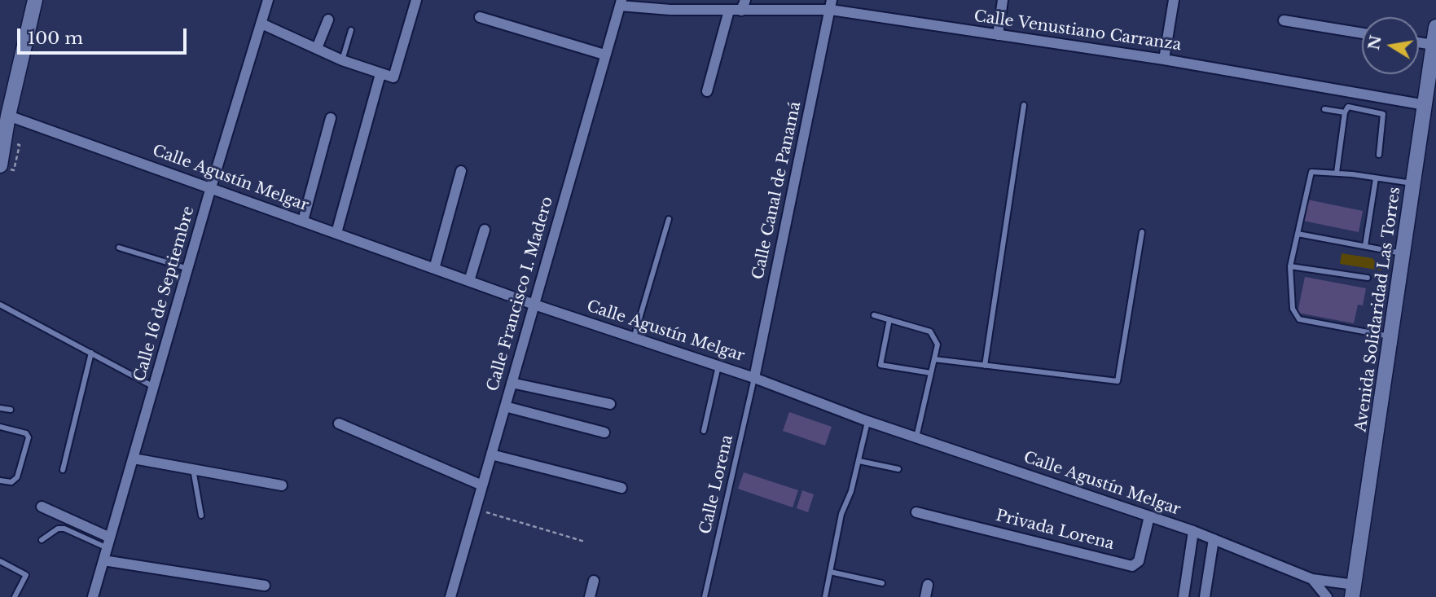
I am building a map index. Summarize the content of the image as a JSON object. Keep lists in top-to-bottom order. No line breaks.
{"streets":{"main road":["Avenida Solidaridad Las Torres"],"street":["Calle Venustiano Carranza","Calle Agustín Melgar","Calle Canal de Panamá","Calle 16 de Septiembre","Calle Francisco I. Madero","Privada Lorena"],"lane":["Calle Lorena"]},"crossings":[["Calle Venustiano Carranza","Calle Canal de Panamá"],["Calle Venustiano Carranza","Calle Francisco I. Madero"],["Calle Venustiano Carranza","Avenida Solidaridad Las Torres"],["Calle Agustín Melgar","Calle Canal de Panamá"],["Calle Agustín Melgar","Calle 16 de Septiembre"],["Calle Agustín Melgar","Calle Francisco I. Madero"],["Calle Agustín Melgar","Avenida Solidaridad Las Torres"],["Calle Agustín Melgar","Calle Lorena"],["Calle Agustín Melgar","Privada Lorena"],["Calle Canal de Panamá","Calle Lorena"]],"scale_bar":"100 m","north":"left"}
